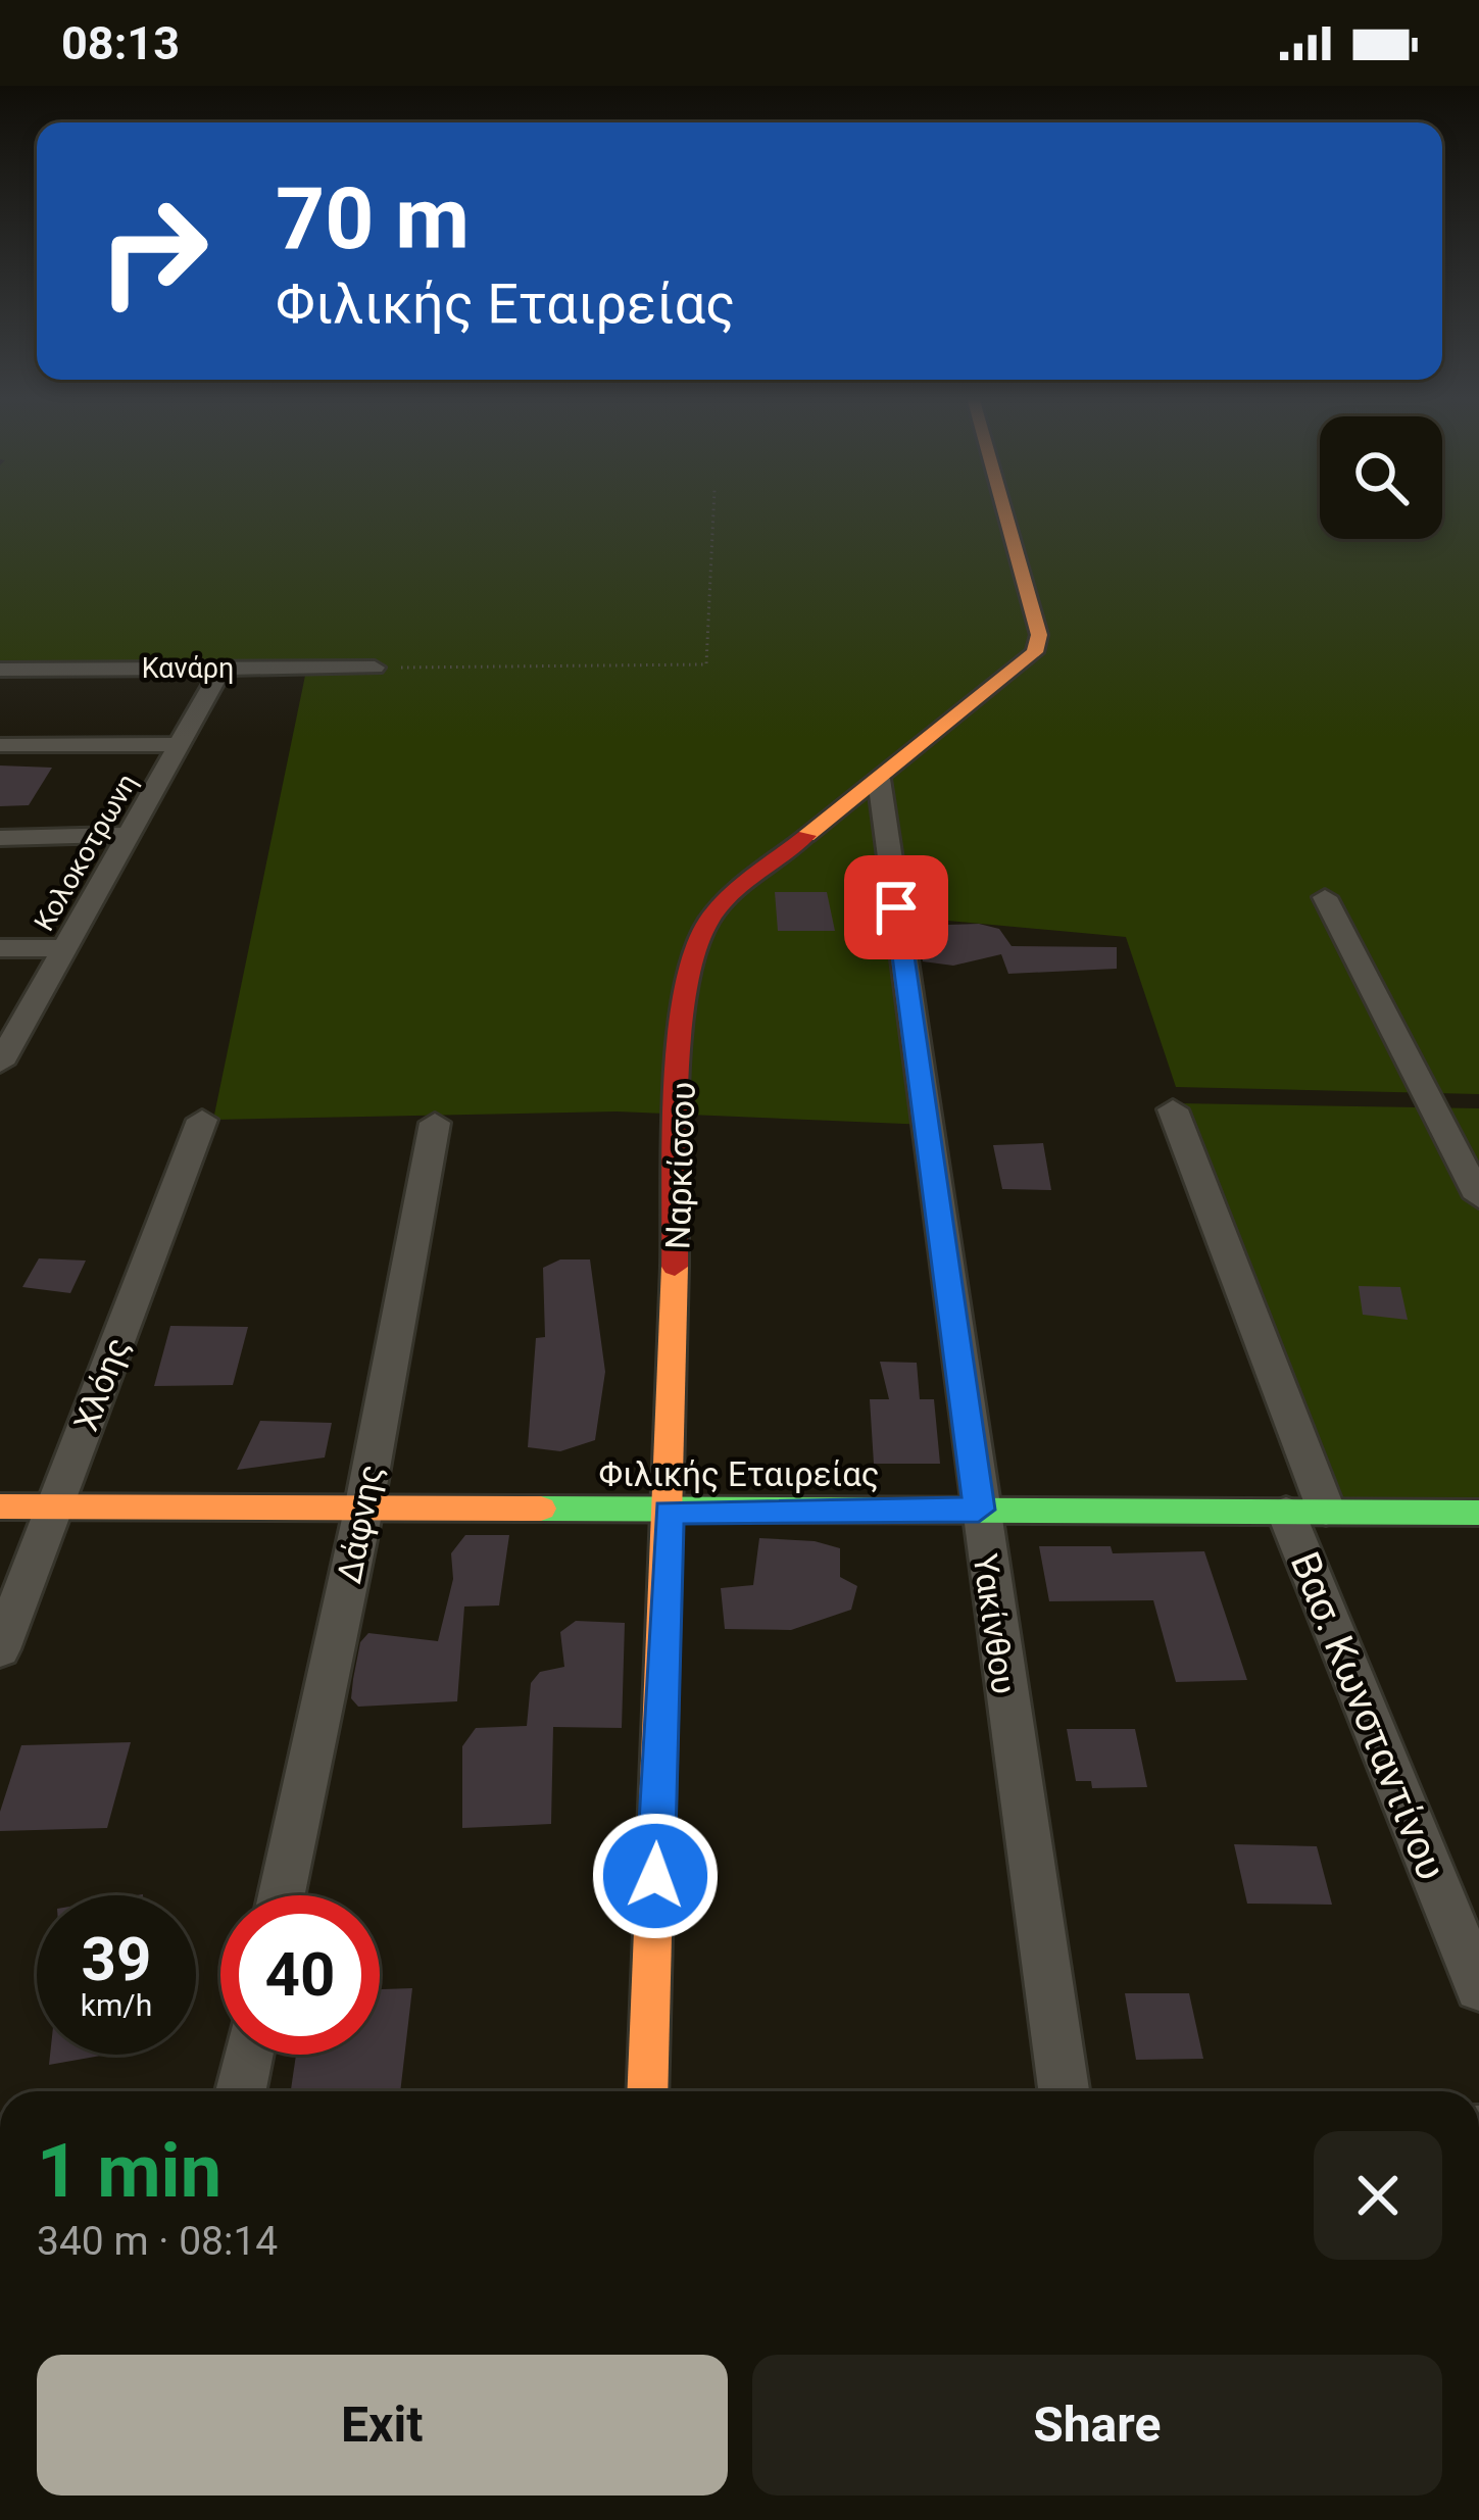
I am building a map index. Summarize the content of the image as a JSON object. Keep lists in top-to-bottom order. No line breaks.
{"streets":{"street":["Κανάρη","Κολοκοτρωνη","Ναρκίσσου","Χλόης","Φιλικής Εταιρείας","Δάφνης","Υακίνθου","Βασ. Κωνσταντίνου"]},"crossings":[["Κανάρη","Κολοκοτρωνη"],["Ναρκίσσου","Φιλικής Εταιρείας"],["Ναρκίσσου","Υακίνθου"],["Χλόης","Φιλικής Εταιρείας"],["Φιλικής Εταιρείας","Δάφνης"],["Φιλικής Εταιρείας","Υακίνθου"],["Φιλικής Εταιρείας","Βασ. Κωνσταντίνου"]],"page":{"status":"08:13","turn":["70 m","Φιλικής Εταιρείας"],"speed":"39 km/h","limit":"40","heading":["1 min","340 m · 08:14"],"buttons":["Exit","Share"]}}
